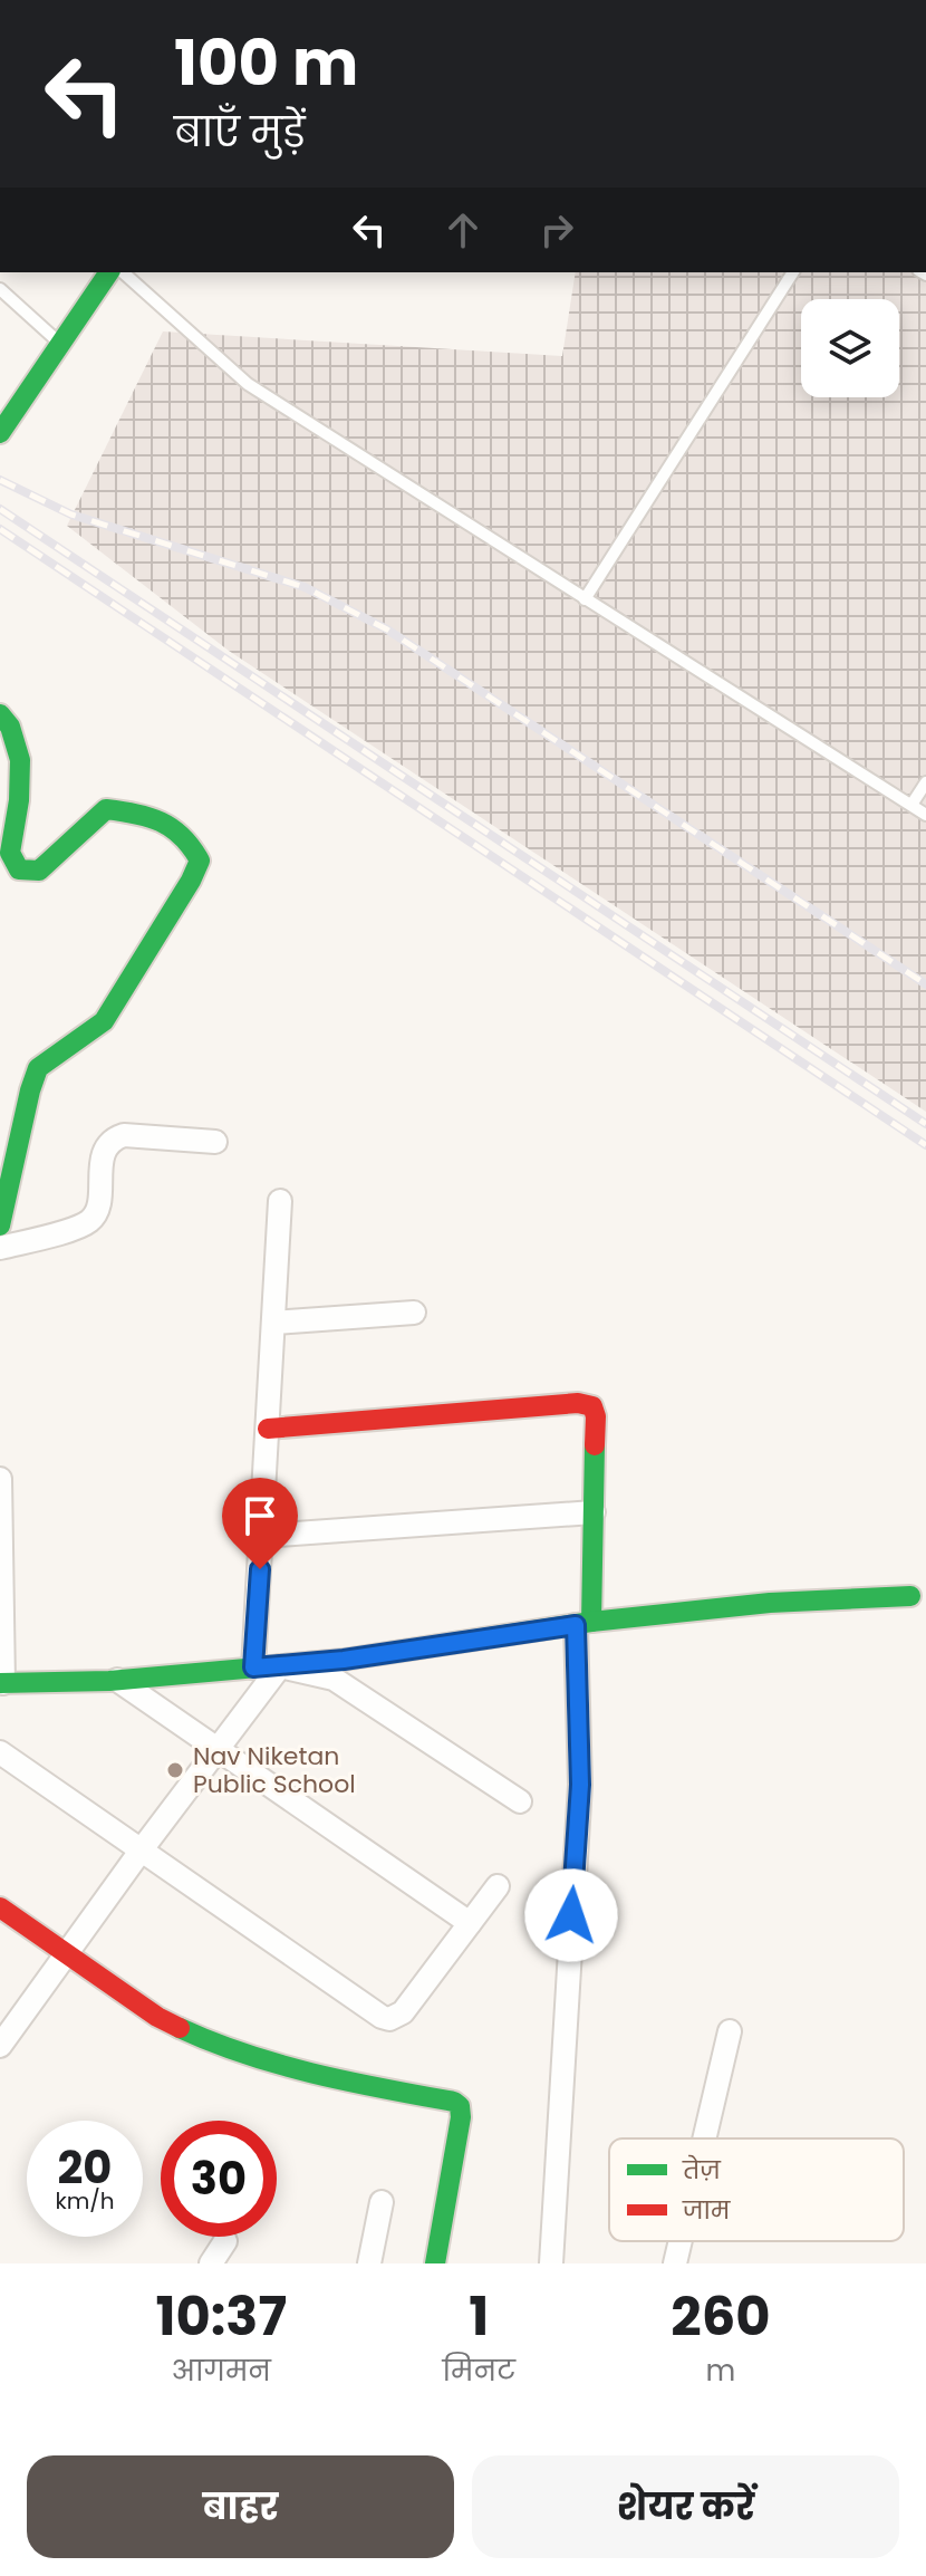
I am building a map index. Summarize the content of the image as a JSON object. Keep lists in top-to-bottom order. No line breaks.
{"places":["Nav Niketan Public School"],"legend":["तेज़","जाम"],"page":{"turn":["100 m","बाएँ मुड़ें"],"speed":"20 km/h","limit":"30","eta":["10:37","आगमन","1","मिनट","260","m"],"buttons":["बाहर","शेयर करें"]}}
